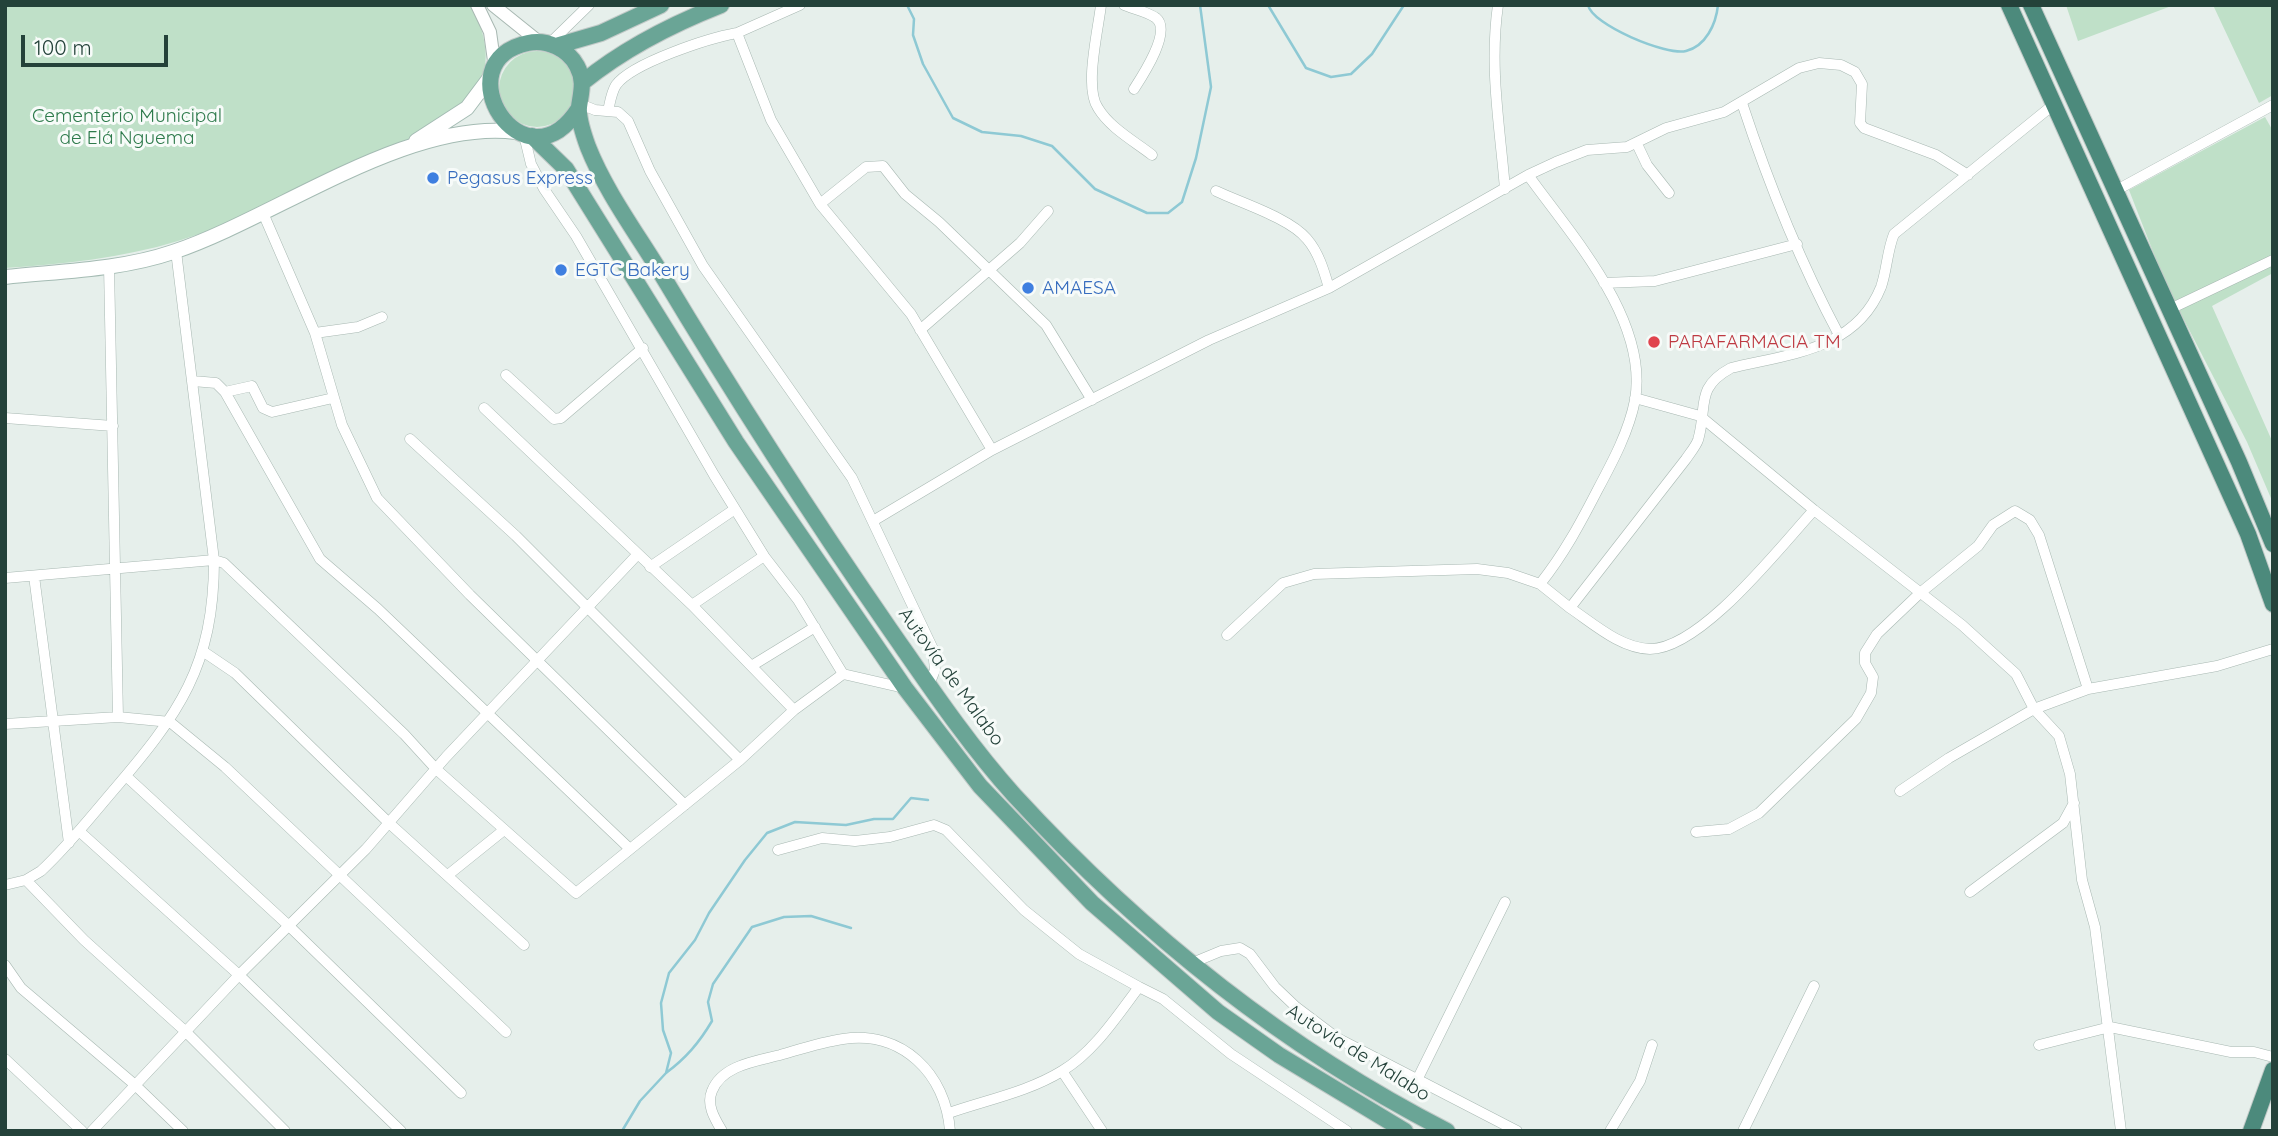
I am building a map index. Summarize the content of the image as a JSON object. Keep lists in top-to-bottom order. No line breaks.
{"streets":{"main road":["Autovía de Malabo"]},"parks":["Cementerio Municipal de Elá Nguema"],"places":["Pegasus Express","EGTC Bakery","AMAESA","PARAFARMACIA TM"],"scale_bar":"100 m"}
